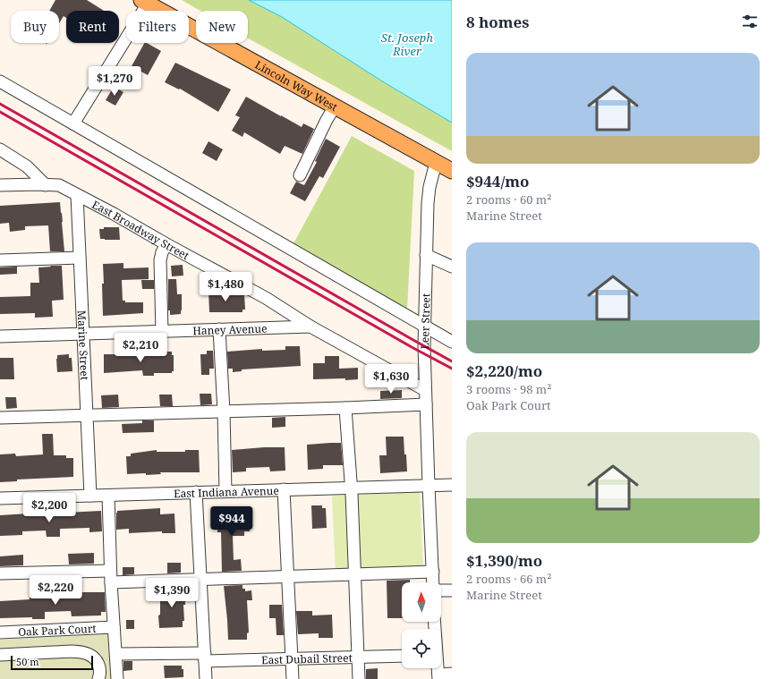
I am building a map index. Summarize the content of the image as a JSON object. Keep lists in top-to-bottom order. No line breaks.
{"streets":{"main road":["Lincoln Way West"],"street":["East Broadway Street","Leer Street","Haney Avenue","Marine Street","East Indiana Avenue","Oak Park Court","East Dubail Street"]},"crossings":[["Lincoln Way West","Leer Street"],["East Broadway Street","Leer Street"],["East Broadway Street","Haney Avenue"],["East Broadway Street","Marine Street"],["Leer Street","East Indiana Avenue"],["Haney Avenue","Marine Street"],["Marine Street","East Indiana Avenue"]],"water":["St. Joseph River"],"scale_bar":"50 m","north":"top","page":{"heading":"8 homes","chip":["Buy","Rent","Filters","New"],"list":[{"name":"$944/mo","note":"2 rooms · 60 m² · Marine Street"},{"name":"$2,220/mo","note":"3 rooms · 98 m² · Oak Park Court"},{"name":"$1,390/mo","note":"2 rooms · 66 m² · Marine Street"}],"price":["$1,270","$1,480","$2,210","$1,630","$2,200","$944","$2,220","$1,390"],"scale":"50 m"}}
